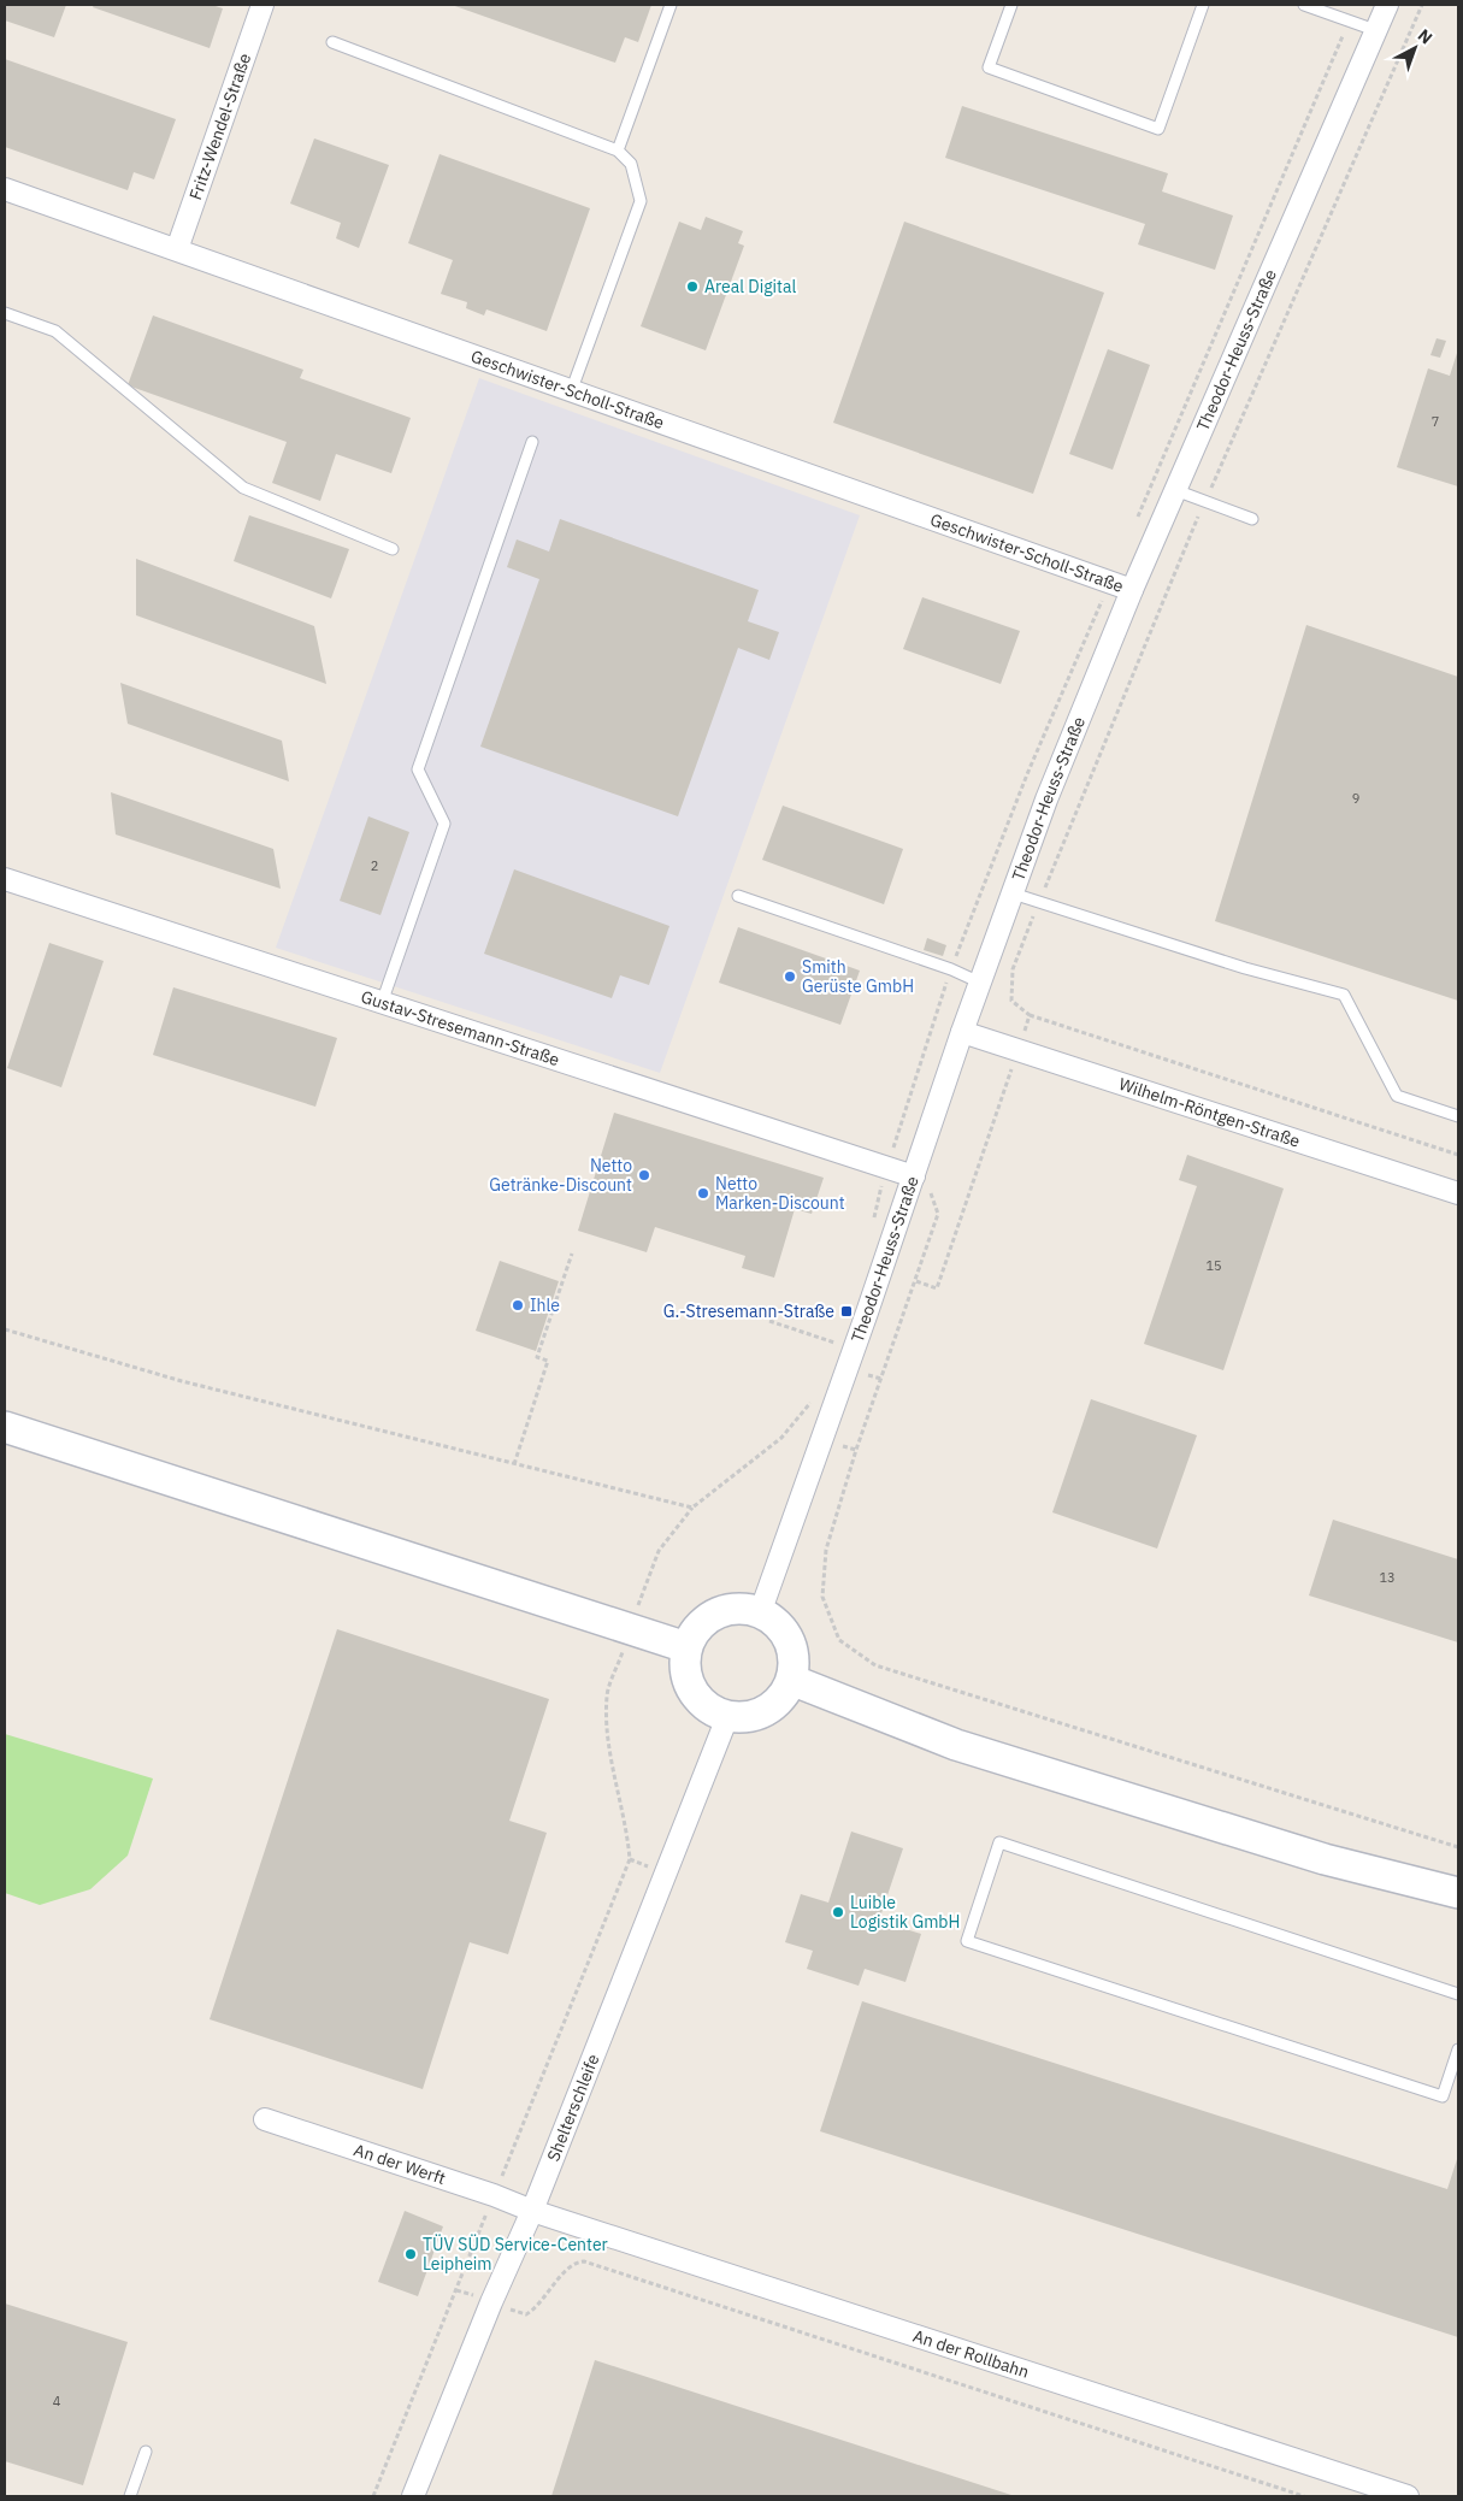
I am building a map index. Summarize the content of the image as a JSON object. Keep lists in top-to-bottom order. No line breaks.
{"streets":{"street":["Fritz-Wendel-Straße","Theodor-Heuss-Straße","Geschwister-Scholl-Straße","Gustav-Stresemann-Straße","Wilhelm-Röntgen-Straße","Shelterschleife","An der Werft","An der Rollbahn"]},"crossings":[["Fritz-Wendel-Straße","Geschwister-Scholl-Straße"],["Theodor-Heuss-Straße","Geschwister-Scholl-Straße"],["Theodor-Heuss-Straße","Gustav-Stresemann-Straße"],["Theodor-Heuss-Straße","Wilhelm-Röntgen-Straße"],["Theodor-Heuss-Straße","Shelterschleife"],["Shelterschleife","An der Werft"],["Shelterschleife","An der Rollbahn"],["An der Werft","An der Rollbahn"]],"places":{"other":["Areal Digital","Smith Gerüste GmbH","Netto Getränke-Discount","Netto Marken-Discount","Ihle","Luible Logistik GmbH","TÜV SÜD Service-Center Leipheim"],"transit":["G.-Stresemann-Straße"]},"house_numbers":["7","9","2","15","13","4"],"north":"top right"}
